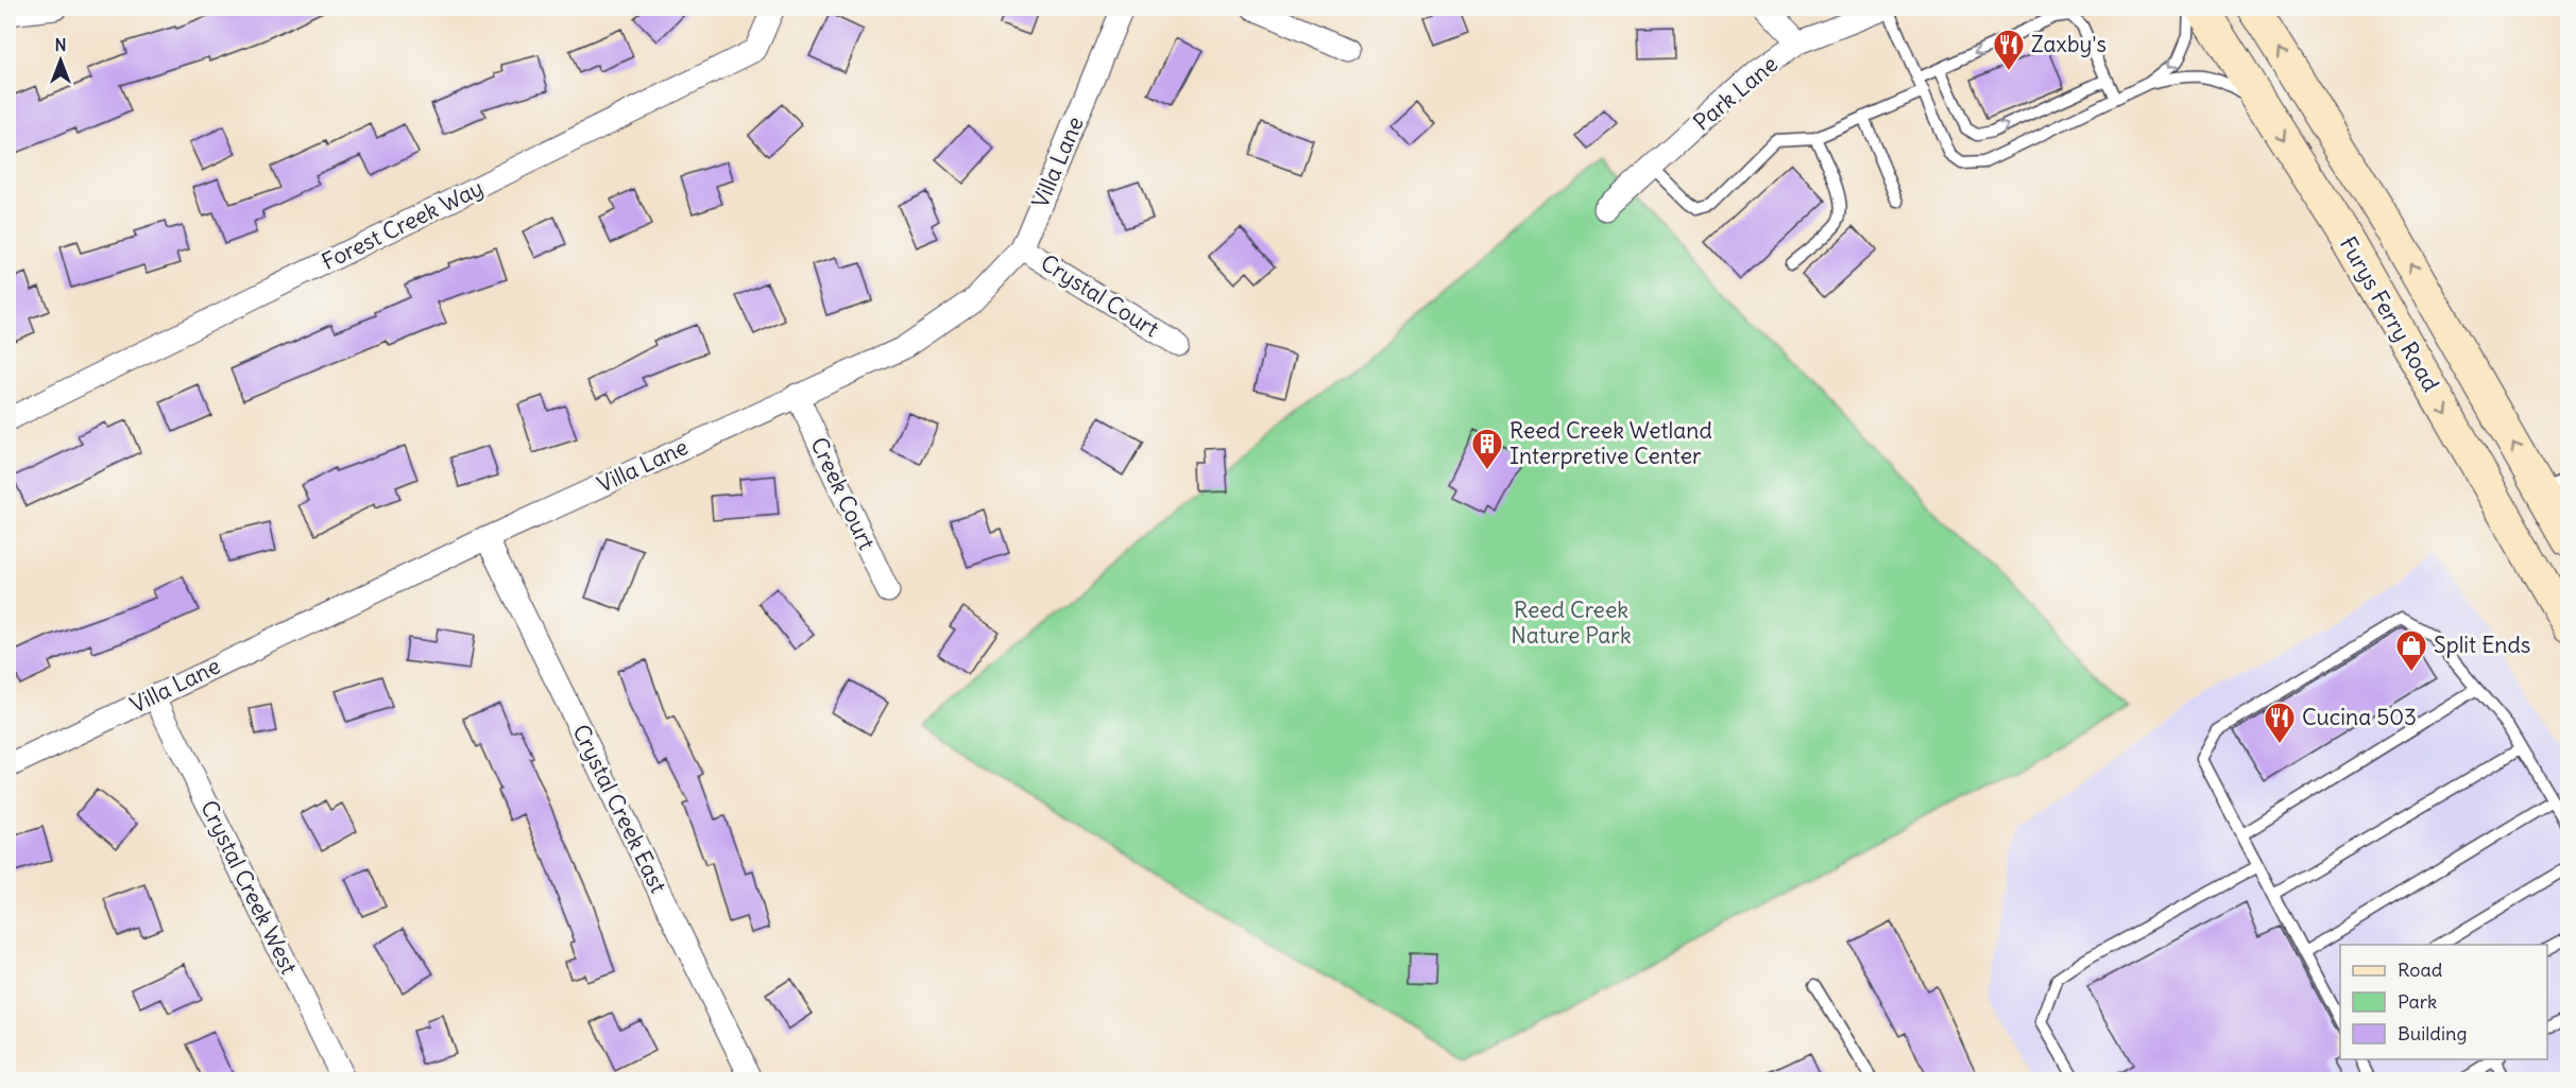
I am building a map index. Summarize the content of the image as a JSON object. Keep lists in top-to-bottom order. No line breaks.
{"streets":{"main road":["Furys Ferry Road"],"street":["Park Lane","Villa Lane","Forest Creek Way","Crystal Court","Creek Court","Crystal Creek East","Crystal Creek West"]},"crossings":[["Villa Lane","Crystal Court"],["Villa Lane","Creek Court"],["Villa Lane","Crystal Creek East"],["Villa Lane","Crystal Creek West"]],"parks":["Reed Creek Nature Park"],"places":{"restaurant":["Zaxby's","Cucina 503"],"building":["Reed Creek Wetland Interpretive Center"],"shop":["Split Ends"]},"legend":["Road","Park","Building"],"north":"top"}
